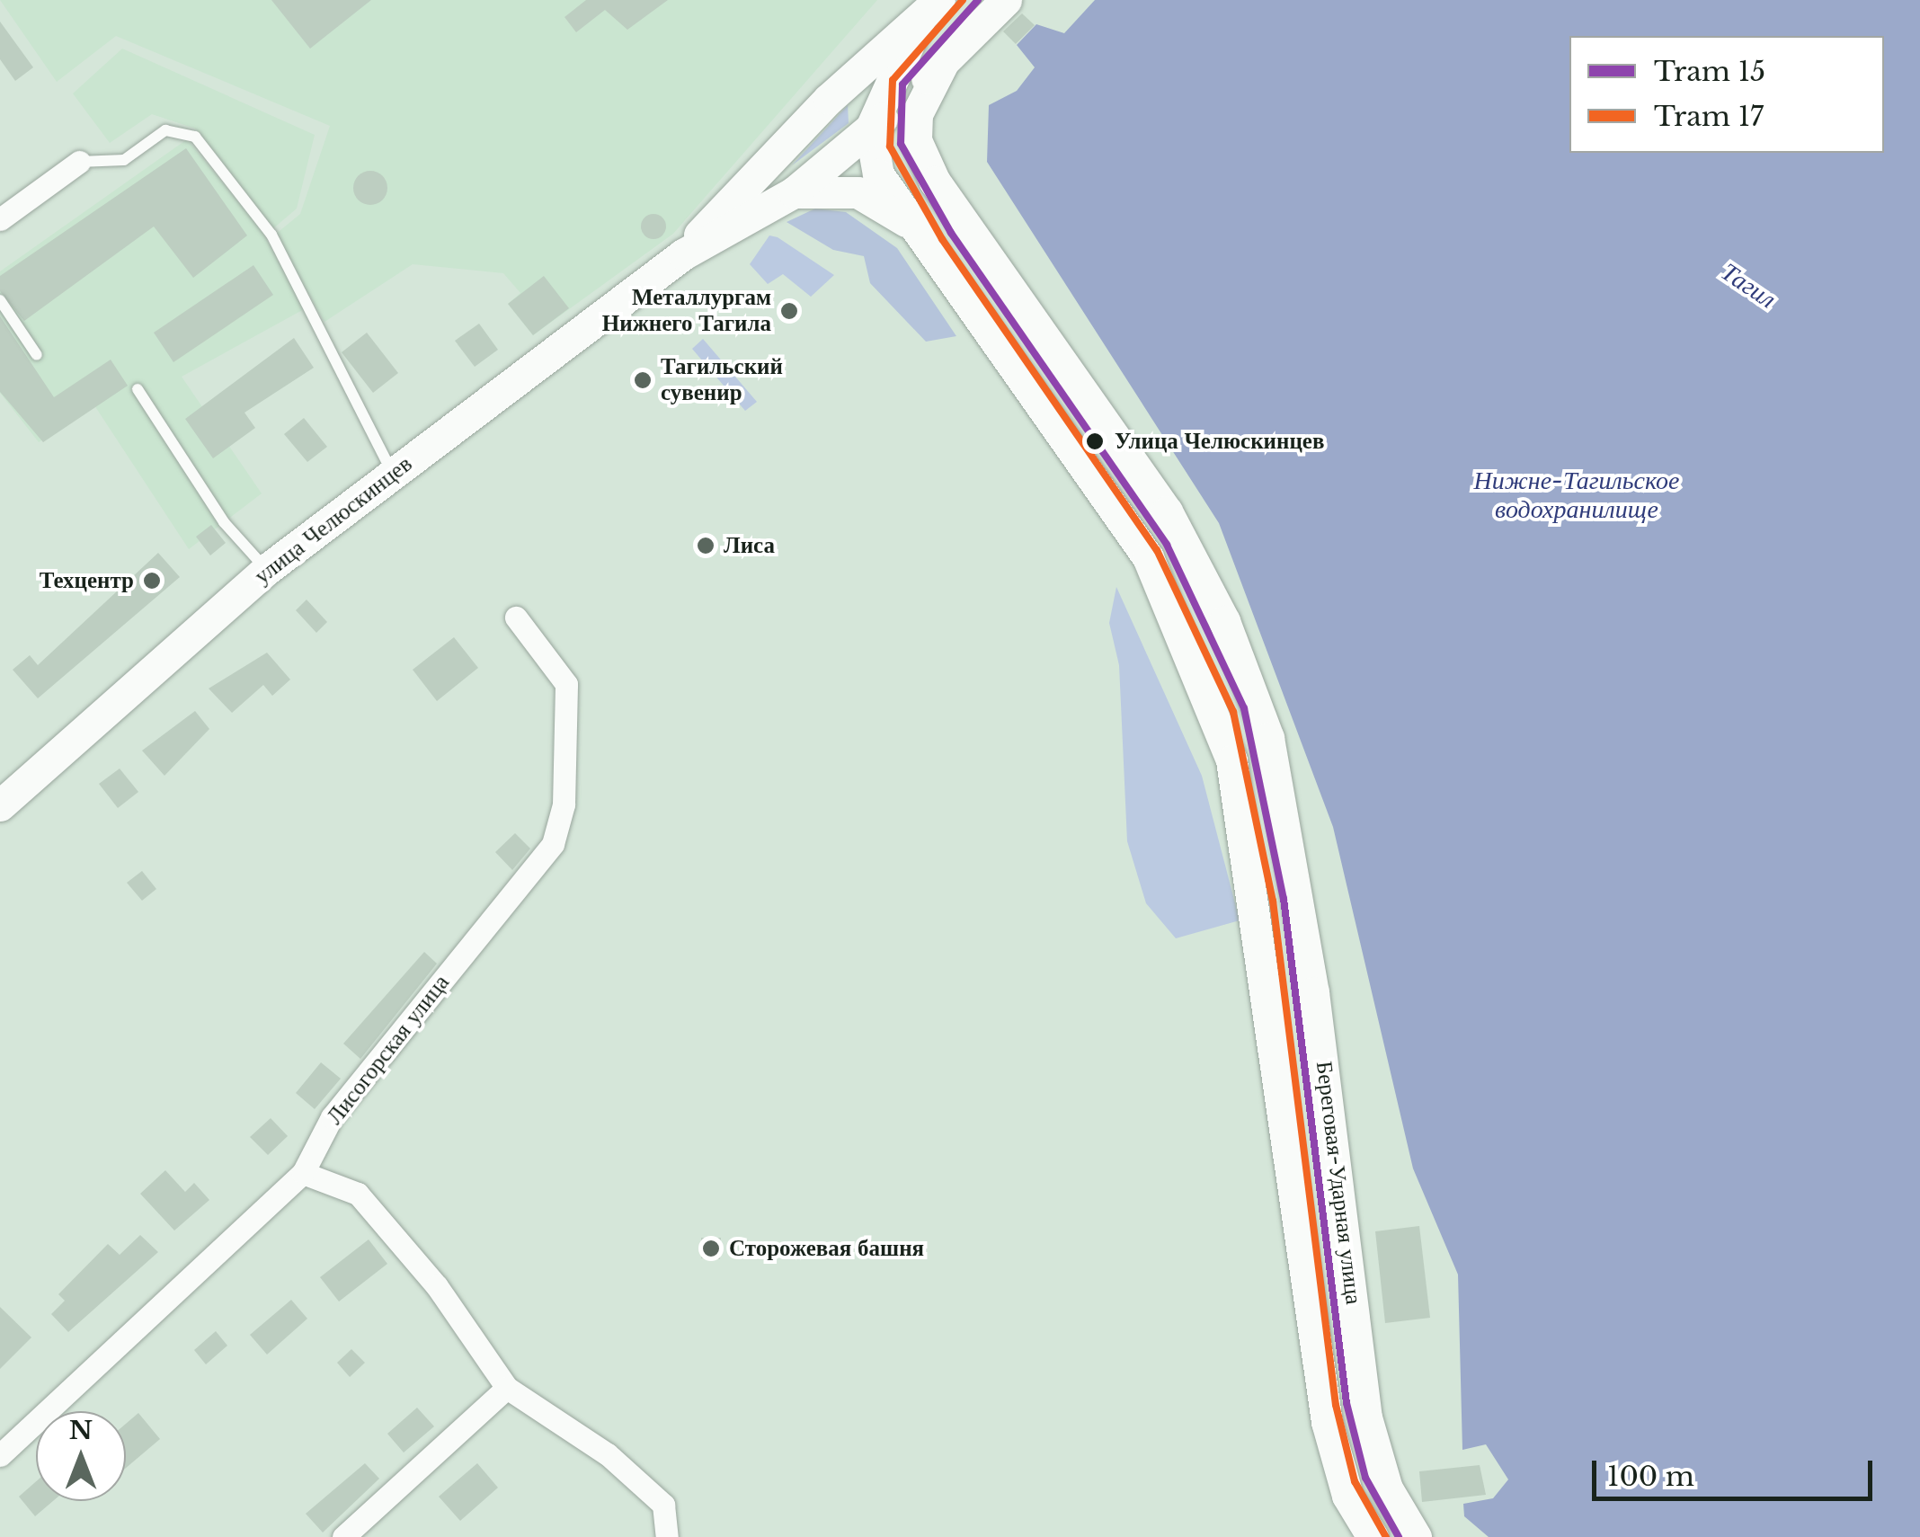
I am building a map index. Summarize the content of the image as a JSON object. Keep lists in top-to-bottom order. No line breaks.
{"streets":{"main road":["улица Челюскинцев","Береговая-Ударная улица"],"street":["Лисогорская улица"]},"crossings":[["улица Челюскинцев","Береговая-Ударная улица"]],"water":["Тагил","Нижне-Тагильское водохранилище"],"places":["Металлургам Нижнего Тагила","Тагильский сувенир","Улица Челюскинцев","Лиса","Техцентр","Сторожевая башня"],"lines":["tram line 15","tram line 17"],"legend":["Tram 15","Tram 17"],"scale_bar":"100 m","north":"top"}
